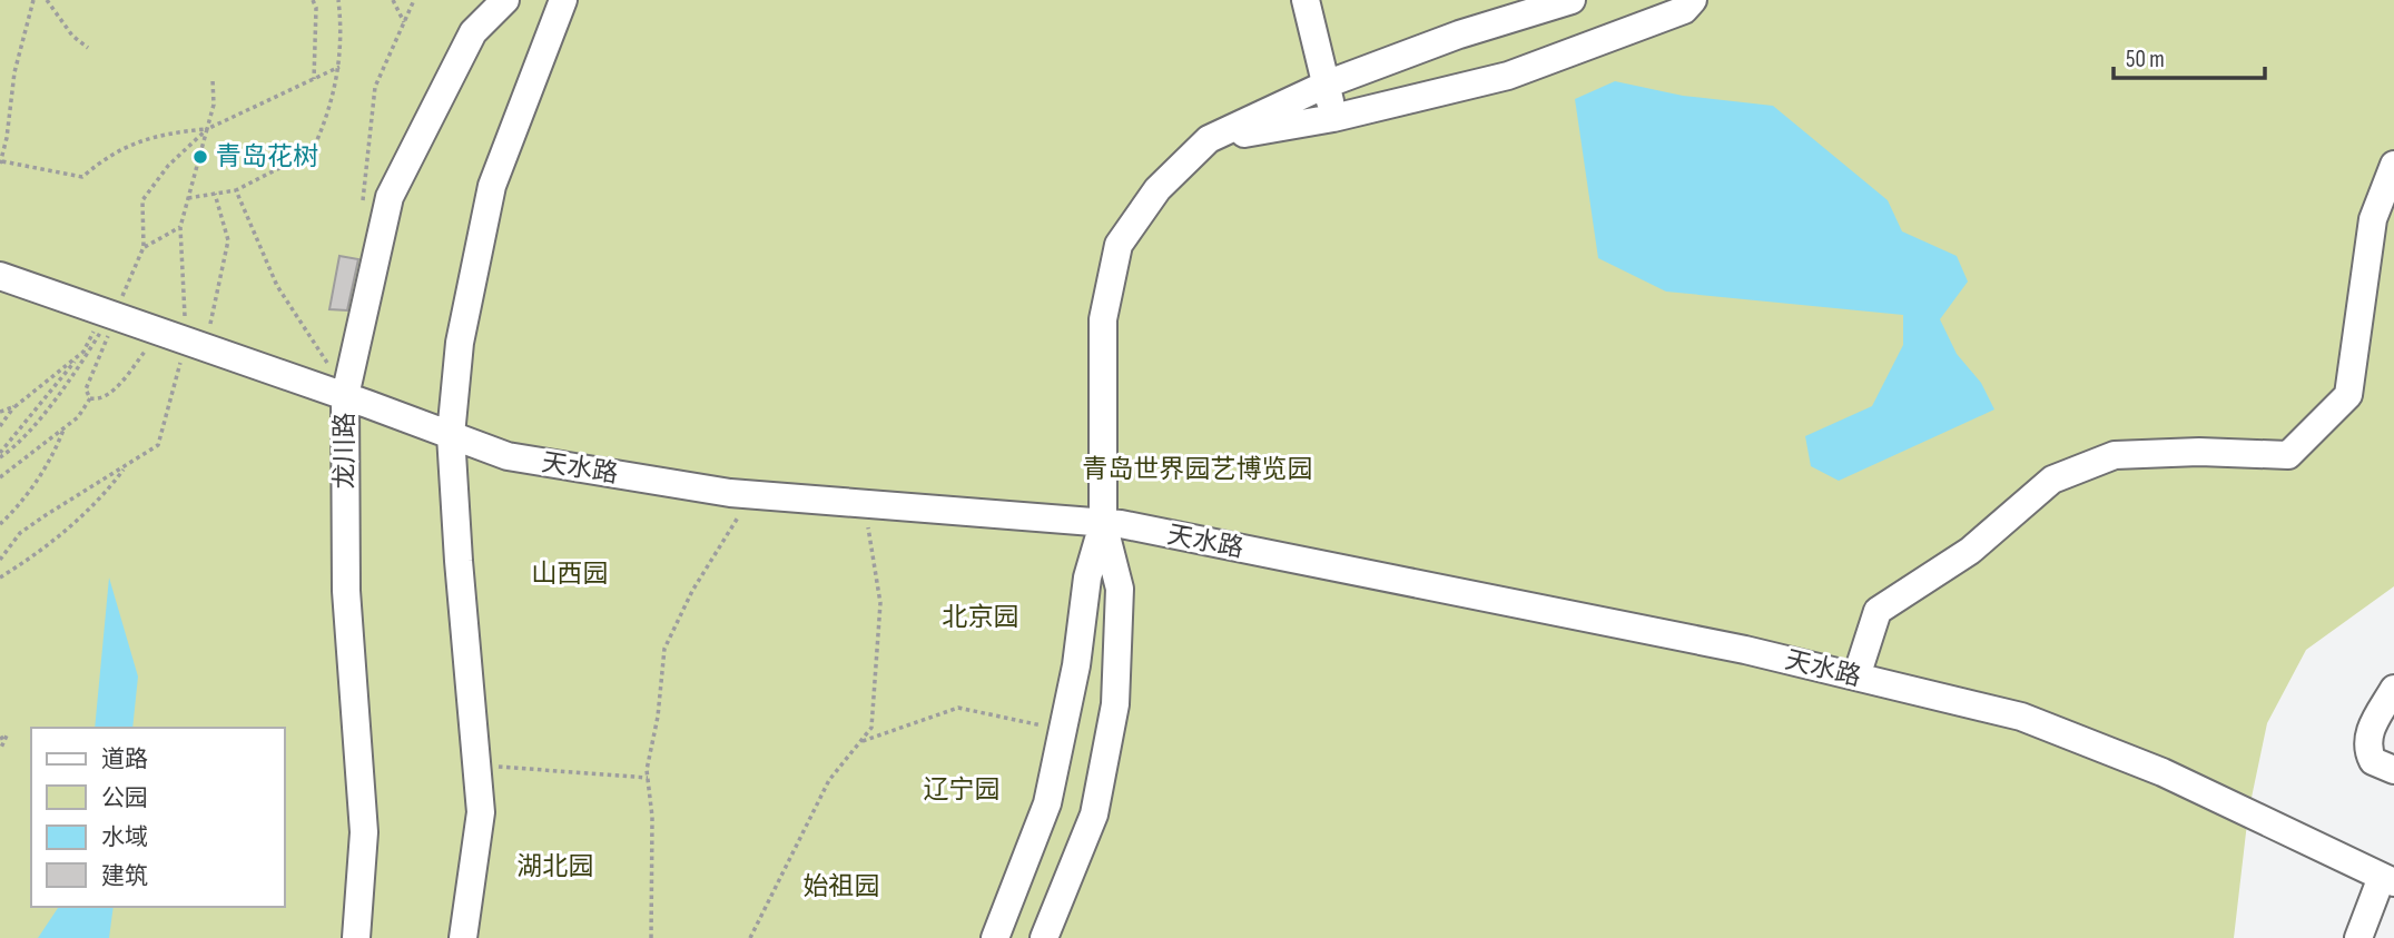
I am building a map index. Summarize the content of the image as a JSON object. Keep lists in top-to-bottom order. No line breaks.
{"streets":{"street":["龙川路","天水路"]},"crossings":[["龙川路","天水路"]],"parks":["青岛世界园艺博览园","山西园","北京园","辽宁园","湖北园","始祖园"],"places":["青岛花树"],"legend":["道路","公园","水域","建筑"],"scale_bar":"50 m"}
